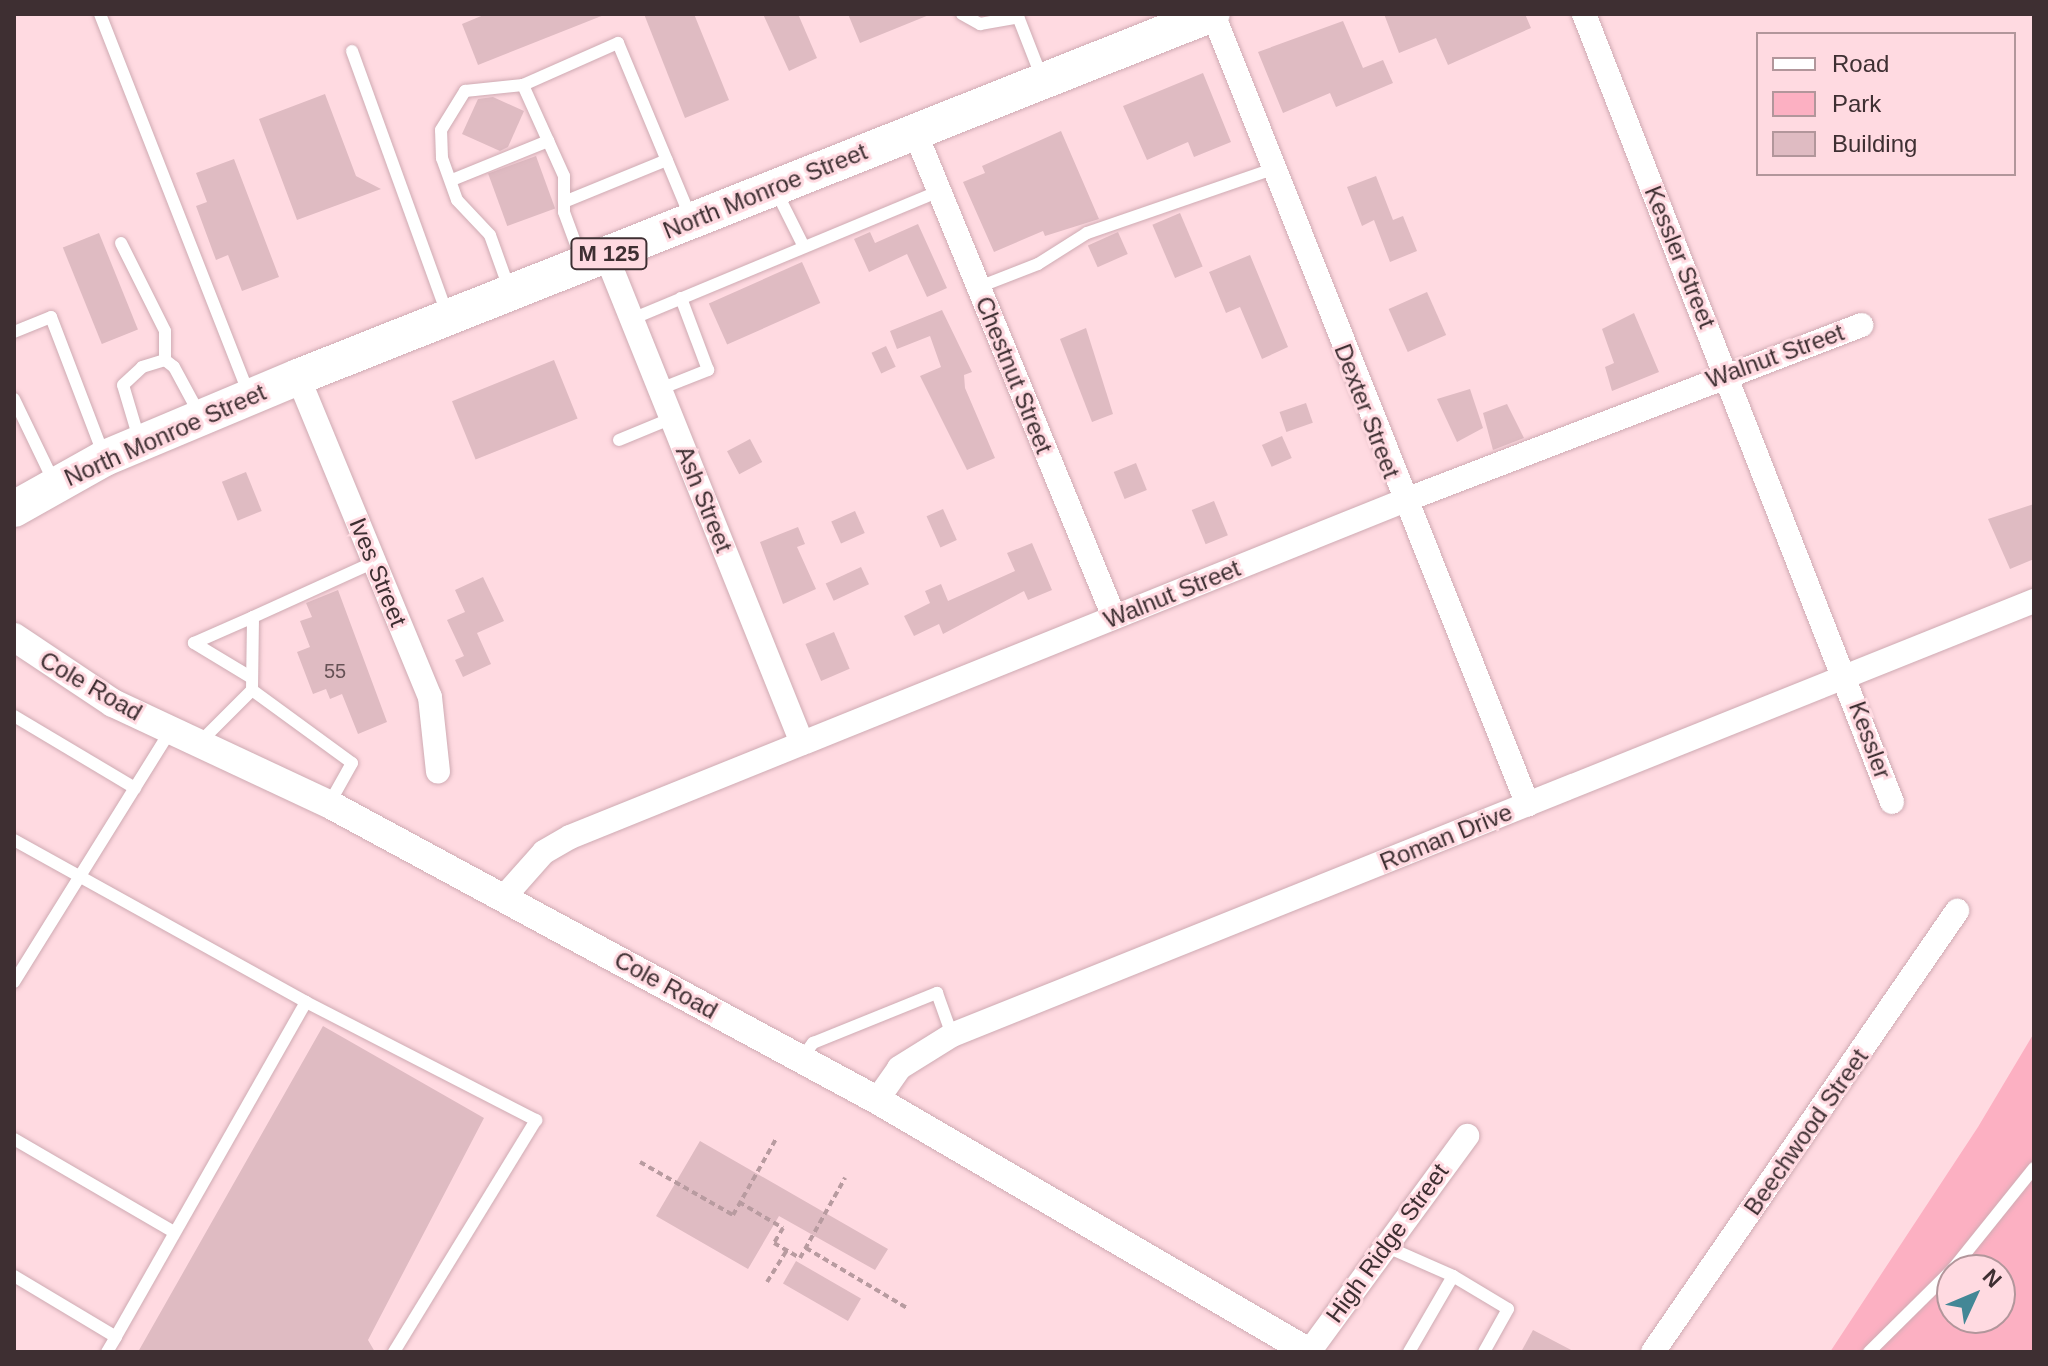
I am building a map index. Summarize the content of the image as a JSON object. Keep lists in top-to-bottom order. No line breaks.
{"streets":{"main road":["North Monroe Street","M 125"],"street":["Kessler Street","Walnut Street","Chestnut Street","Dexter Street","Ash Street","Ives Street","Cole Road","Kessler","Roman Drive","Beechwood Street","High Ridge Street"]},"crossings":[["North Monroe Street","Chestnut Street"],["North Monroe Street","Dexter Street"],["North Monroe Street","Ash Street"],["North Monroe Street","Ives Street"],["Kessler Street","Walnut Street"],["Kessler Street","Kessler"],["Kessler Street","Roman Drive"],["Walnut Street","Chestnut Street"],["Walnut Street","Dexter Street"],["Walnut Street","Ash Street"],["Walnut Street","Cole Road"],["Dexter Street","Roman Drive"],["Cole Road","Roman Drive"],["Cole Road","High Ridge Street"],["Kessler","Roman Drive"]],"house_numbers":["55"],"legend":["Road","Park","Building"],"north":"top right"}
